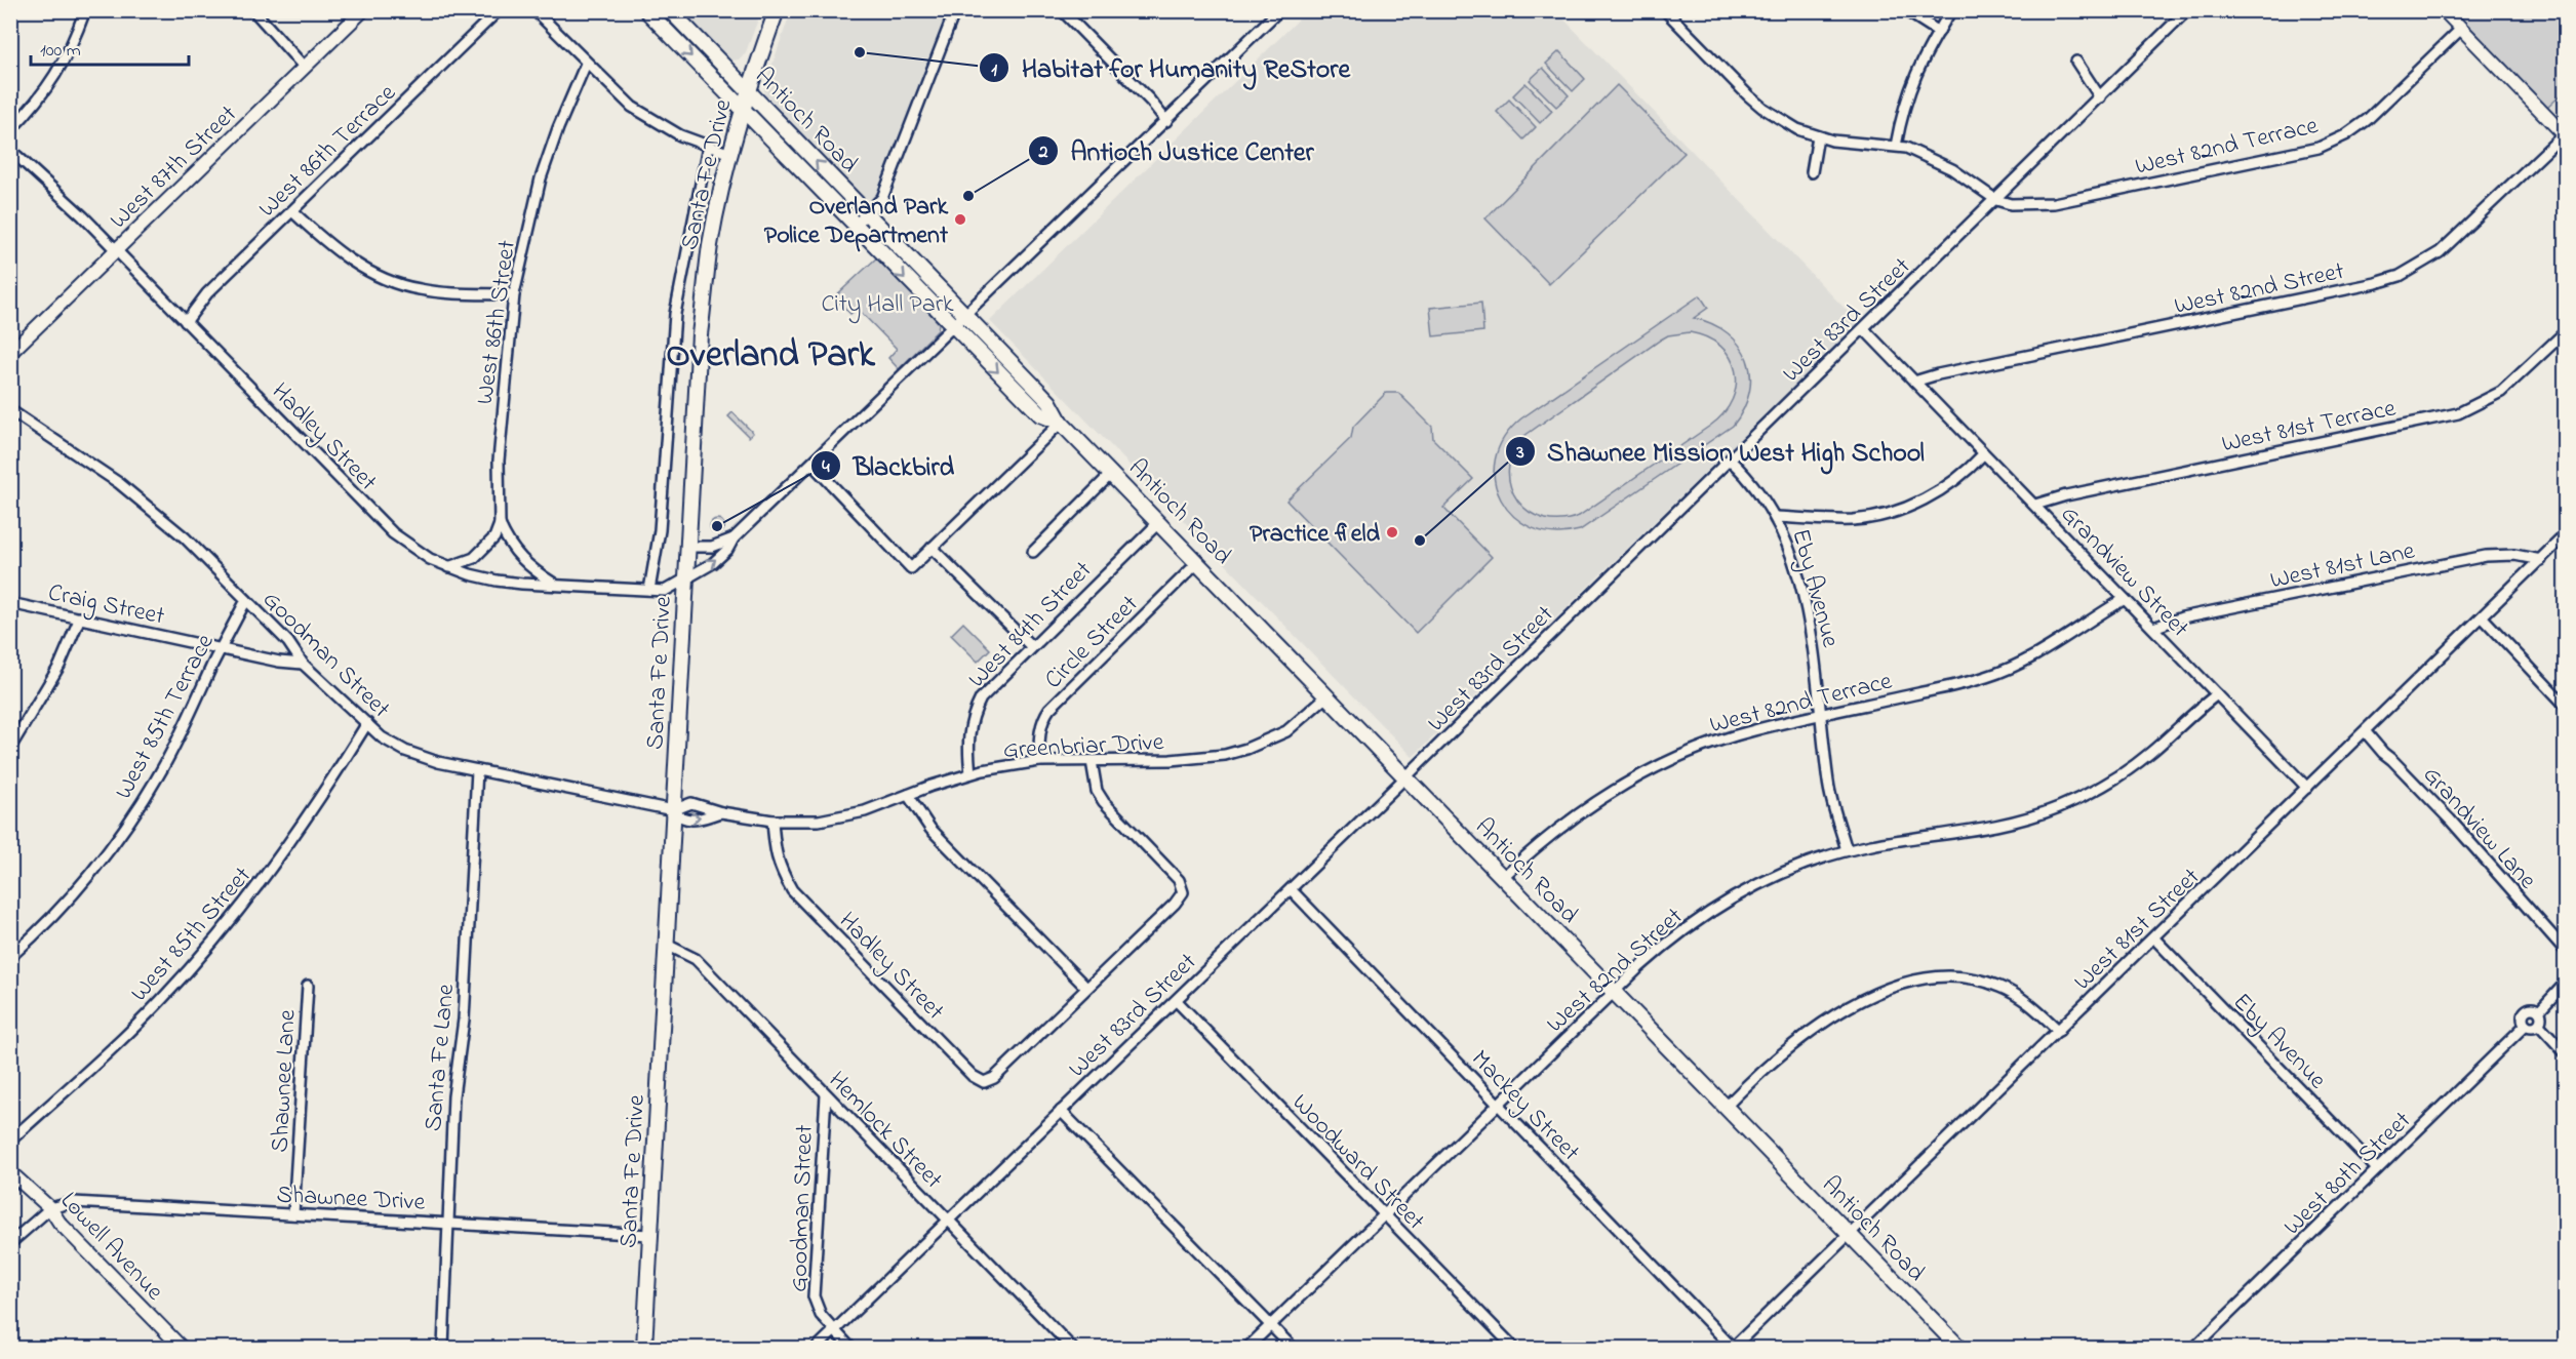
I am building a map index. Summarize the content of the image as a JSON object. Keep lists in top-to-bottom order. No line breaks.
{"streets":{"main road":["Antioch Road","Santa Fe Drive"],"street":["West 82nd Terrace","West 86th Terrace","West 87th Street","West 82nd Street","West 83rd Street","West 86th Street","West 81st Terrace","Hadley Street","West 81st Lane","Grandview Street","Eby Avenue","Craig Street","West 84th Street","Circle Street","Goodman Street","West 85th Terrace","Greenbriar Drive","Grandview Lane","West 81st Street","West 85th Street","Santa Fe Lane","Shawnee Lane","Mackey Street","Hemlock Street","Woodward Street","West 80th Street","Shawnee Drive","Lowell Avenue"]},"crossings":[["Antioch Road","West 82nd Terrace"],["Antioch Road","Santa Fe Drive"],["Antioch Road","West 82nd Street"],["Antioch Road","West 83rd Street"],["Antioch Road","West 84th Street"],["Antioch Road","Circle Street"],["Antioch Road","Greenbriar Drive"],["Antioch Road","West 81st Street"],["West 82nd Terrace","West 83rd Street"],["West 82nd Terrace","Grandview Street"],["West 82nd Terrace","Eby Avenue"],["West 86th Terrace","Hadley Street"],["West 87th Street","Hadley Street"],["Santa Fe Drive","Hadley Street"],["Santa Fe Drive","Goodman Street"],["Santa Fe Drive","Greenbriar Drive"],["Santa Fe Drive","Hemlock Street"],["Santa Fe Drive","Shawnee Drive"],["West 82nd Street","Grandview Street"],["West 82nd Street","Eby Avenue"],["West 82nd Street","Mackey Street"],["West 82nd Street","Woodward Street"],["West 83rd Street","Hadley Street"],["West 83rd Street","Eby Avenue"],["West 83rd Street","Goodman Street"],["West 83rd Street","Greenbriar Drive"],["West 83rd Street","Mackey Street"],["West 83rd Street","Hemlock Street"],["West 83rd Street","Woodward Street"],["West 81st Terrace","Grandview Street"],["Hadley Street","Greenbriar Drive"],["West 81st Lane","Grandview Street"],["West 81st Lane","West 81st Street"],["Grandview Street","West 81st Street"],["Eby Avenue","West 81st Street"],["Eby Avenue","West 80th Street"],["Craig Street","Goodman Street"],["Craig Street","West 85th Terrace"],["West 84th Street","Greenbriar Drive"],["Circle Street","Greenbriar Drive"],["Goodman Street","West 85th Terrace"],["Goodman Street","Greenbriar Drive"],["Goodman Street","West 85th Street"],["Goodman Street","Santa Fe Lane"],["Goodman Street","Hemlock Street"],["Grandview Lane","West 81st Street"],["West 81st Street","Mackey Street"],["Santa Fe Lane","Shawnee Drive"],["Shawnee Lane","Shawnee Drive"],["Shawnee Drive","Lowell Avenue"]],"districts":["Overland Park"],"parks":["City Hall Park"],"places":["Habitat for Humanity ReStore","Antioch Justice Center","Overland Park Police Department","Blackbird","Practice field","Shawnee Mission West High School"],"scale_bar":"100 m"}
